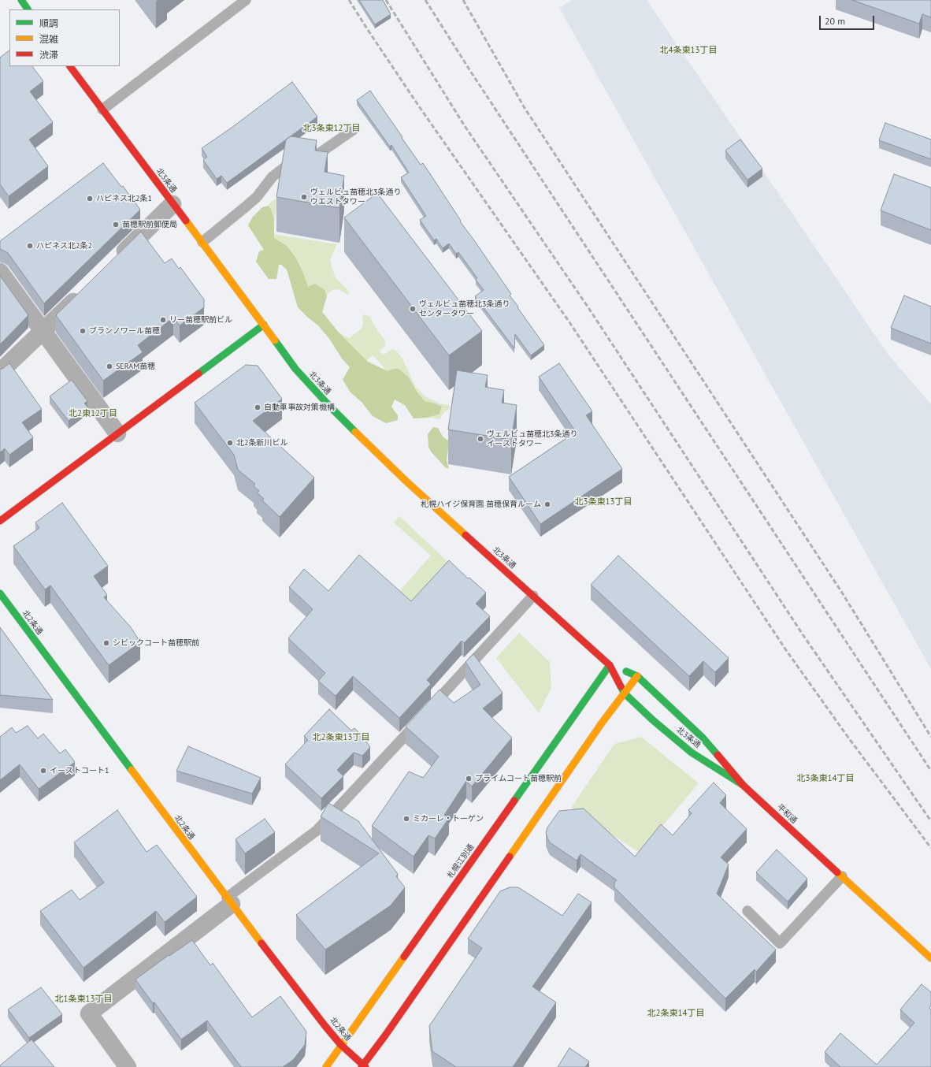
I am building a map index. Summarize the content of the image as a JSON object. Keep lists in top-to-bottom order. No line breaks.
{"streets":{"street":["北3条通","北2条通","平和通","札幌江別通"]},"crossings":[["北3条通","平和通"],["北3条通","札幌江別通"],["北2条通","札幌江別通"]],"districts":["北4条東13丁目","北3条東12丁目","北2東12丁目","北3条東13丁目","北2条東13丁目","北3条東14丁目","北1条東13丁目","北2条東14丁目"],"places":["ヴェルビュ苗穂北3条通り ウエストタワー","ハピネス北2条1","苗穂駅前郵便局","ハピネス北2条2","ヴェルビュ苗穂北3条通り センタータワー","リー苗穂駅前ビル","ブランノワール苗穂","SERAM苗穂","自動車事故対策機構","ヴェルビュ苗穂北3条通り イーストタワー","北2条新川ビル","札幌ハイジ保育園 苗穂保育ルーム","シビックコート苗穂駅前","イーストコート1","プライムコート苗穂駅前","ミカーレ・トーゲン"],"legend":["順調","混雑","渋滞"],"scale_bar":"20 m"}
